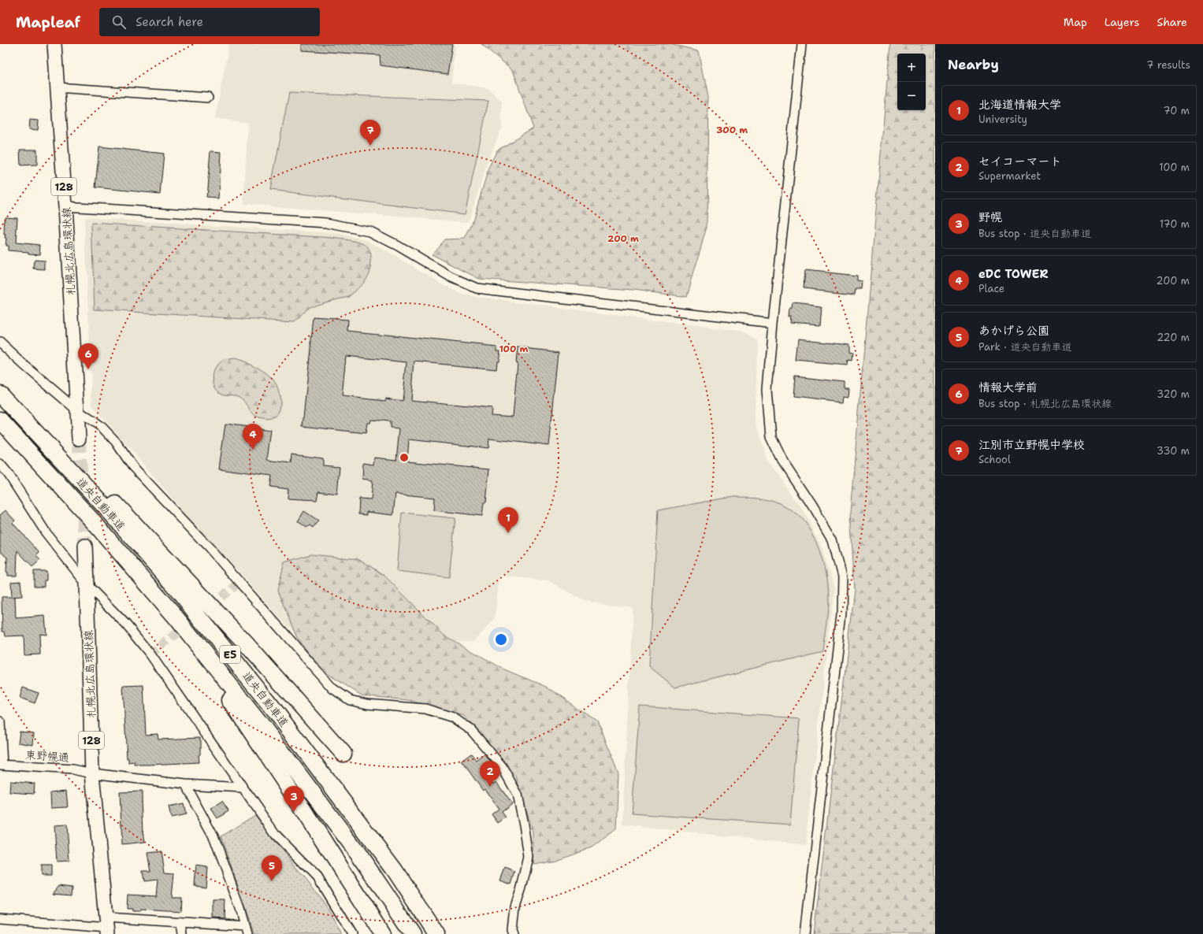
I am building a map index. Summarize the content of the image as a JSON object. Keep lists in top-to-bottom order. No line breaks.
{"streets":{"highway":["道央自動車道","E5"],"main road":["128","札幌北広島環状線"],"street":["東野幌通"]},"crossings":[["札幌北広島環状線","東野幌通"]],"page":{"header":"Mapleaf","search":"Search here","nav":["Map","Layers","Share"],"heading":["Nearby","7 results"],"map_buttons":["+","−"],"list":[{"mark":"1","name":"北海道情報大学","note":"University","value":"70 m"},{"mark":"2","name":"セイコーマート","note":"Supermarket","value":"100 m"},{"mark":"3","name":"野幌","note":"Bus stop · 道央自動車道","value":"170 m"},{"mark":"4","name":"eDC TOWER","note":"Place","value":"200 m"},{"mark":"5","name":"あかげら公園","note":"Park · 道央自動車道","value":"220 m"},{"mark":"6","name":"情報大学前","note":"Bus stop · 札幌北広島環状線","value":"320 m"},{"mark":"7","name":"江別市立野幌中学校","note":"School","value":"330 m"}],"pins":["7","6","4","1","2","3","5"]},"rings":["300 m","200 m","100 m"]}
